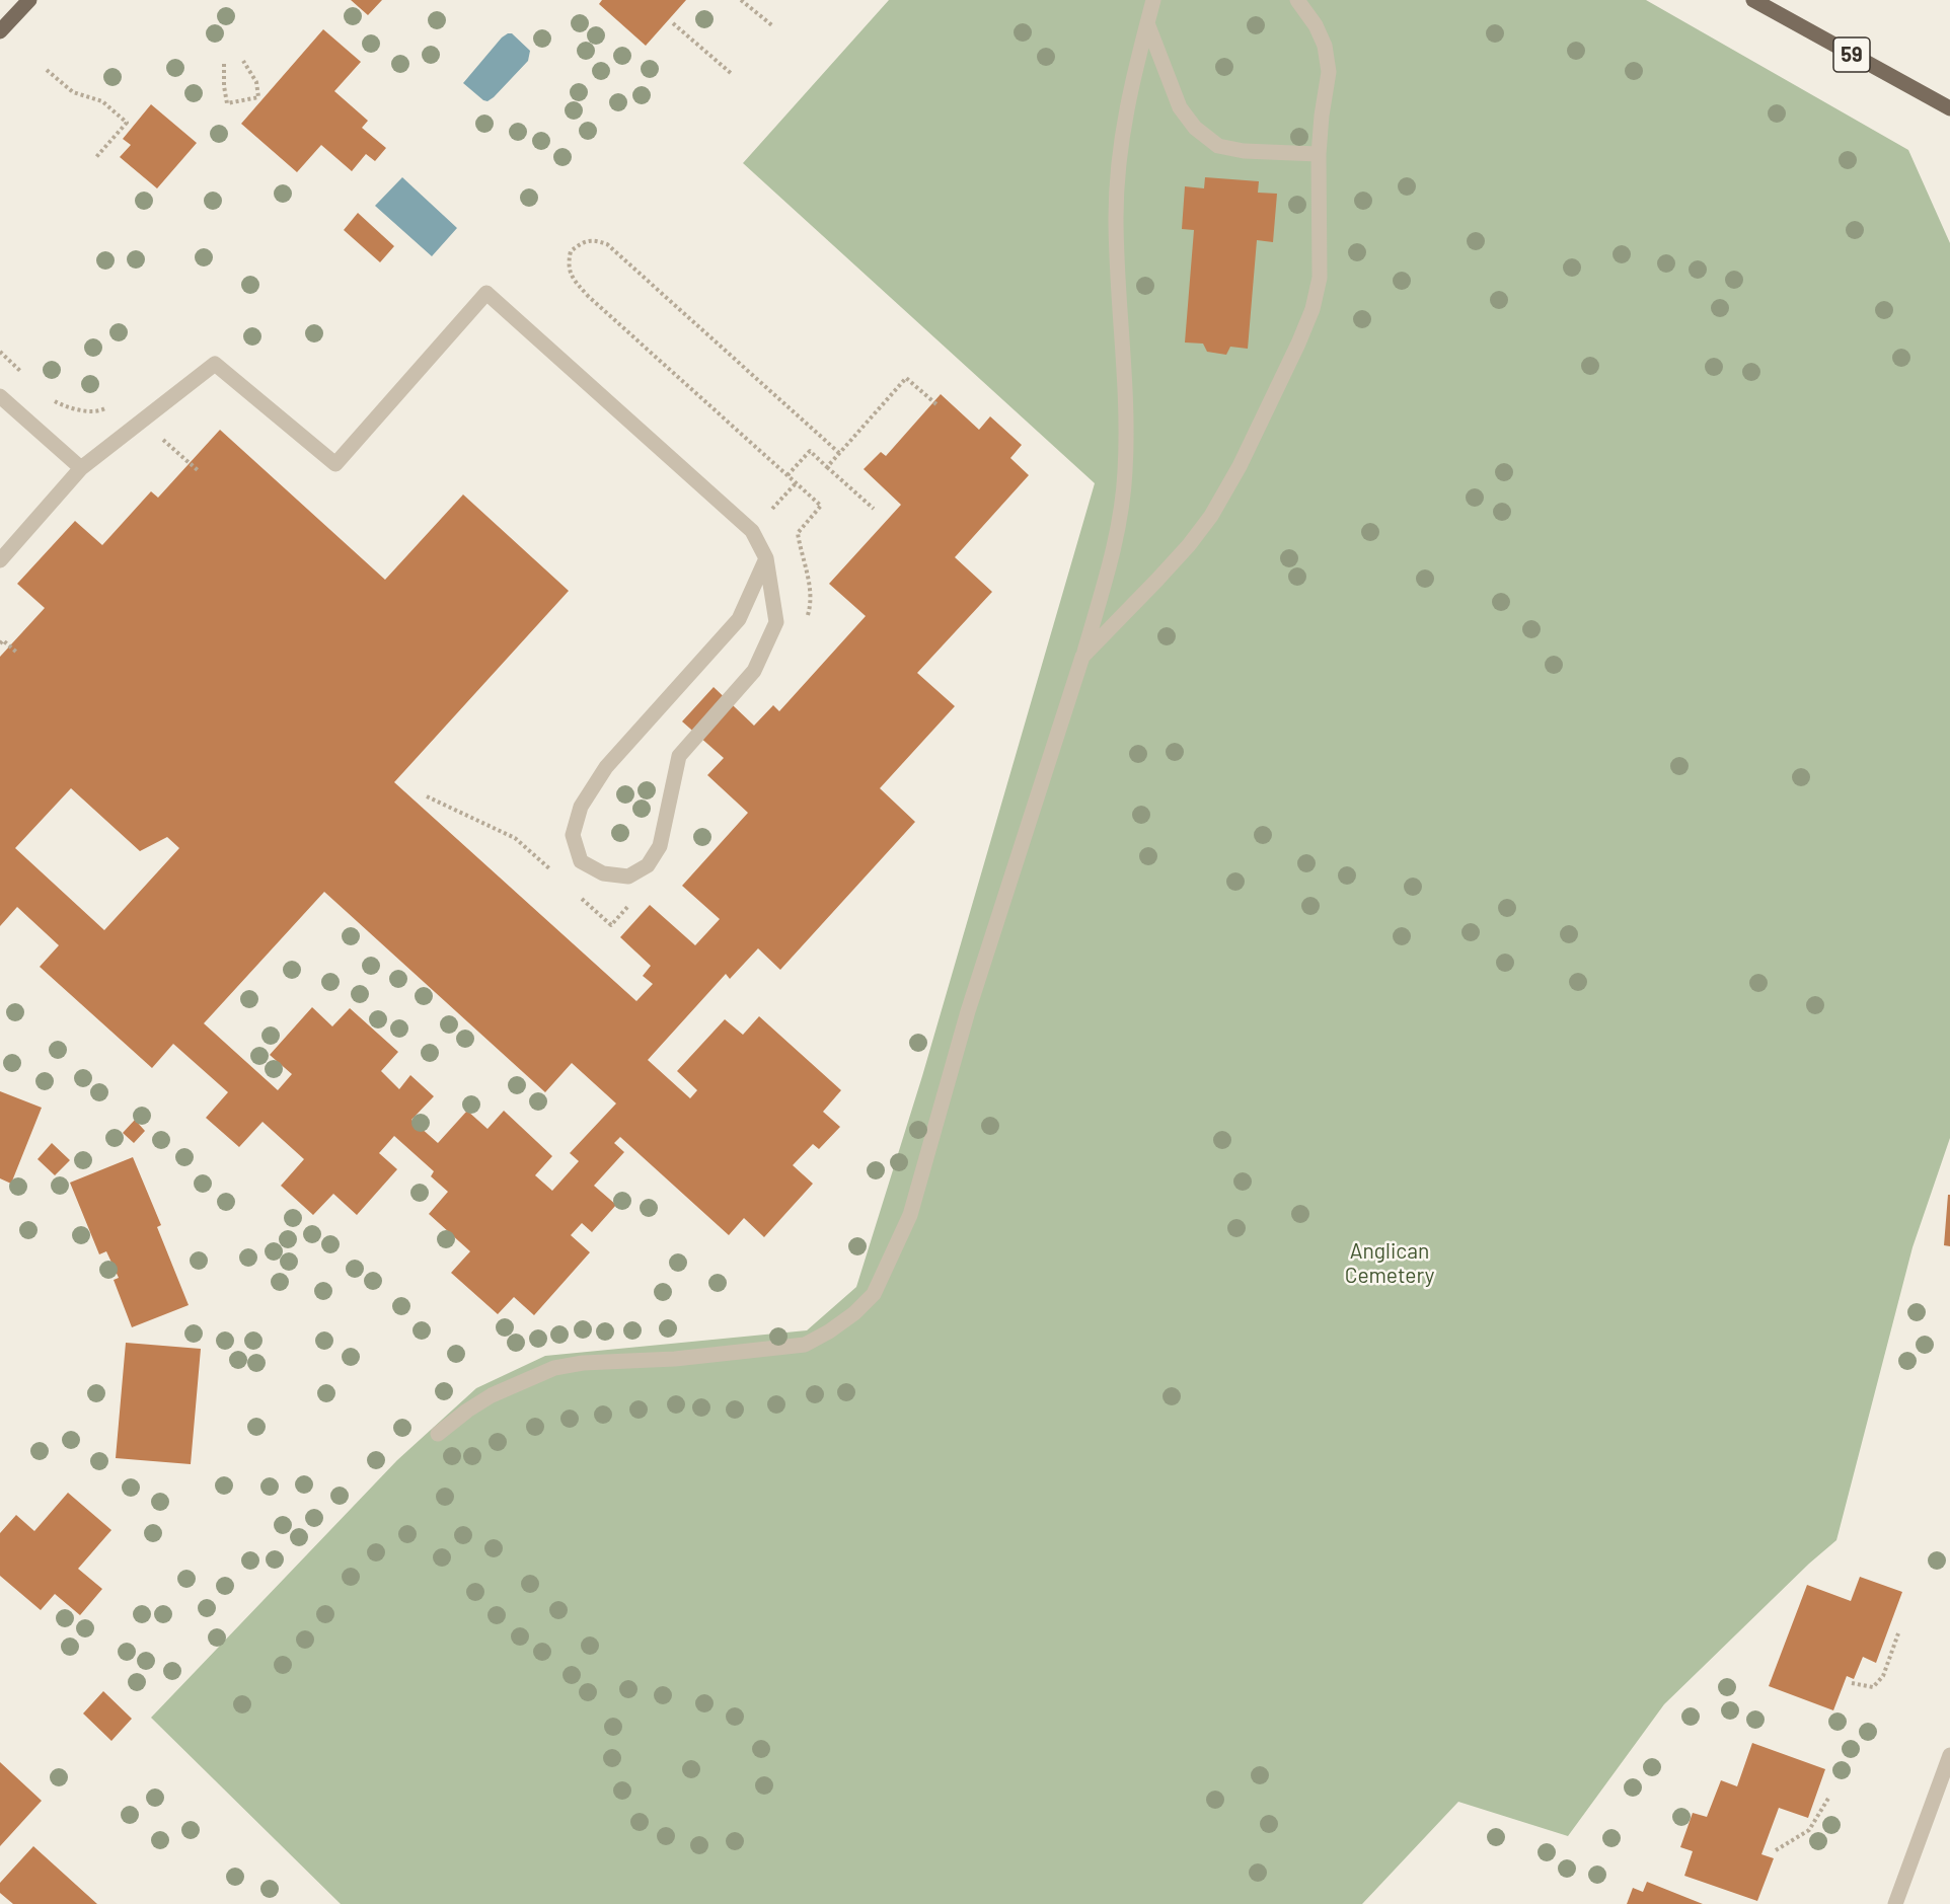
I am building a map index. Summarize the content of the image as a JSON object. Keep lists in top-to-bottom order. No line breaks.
{"streets":{"main road":["59"]},"parks":["Anglican Cemetery"]}
